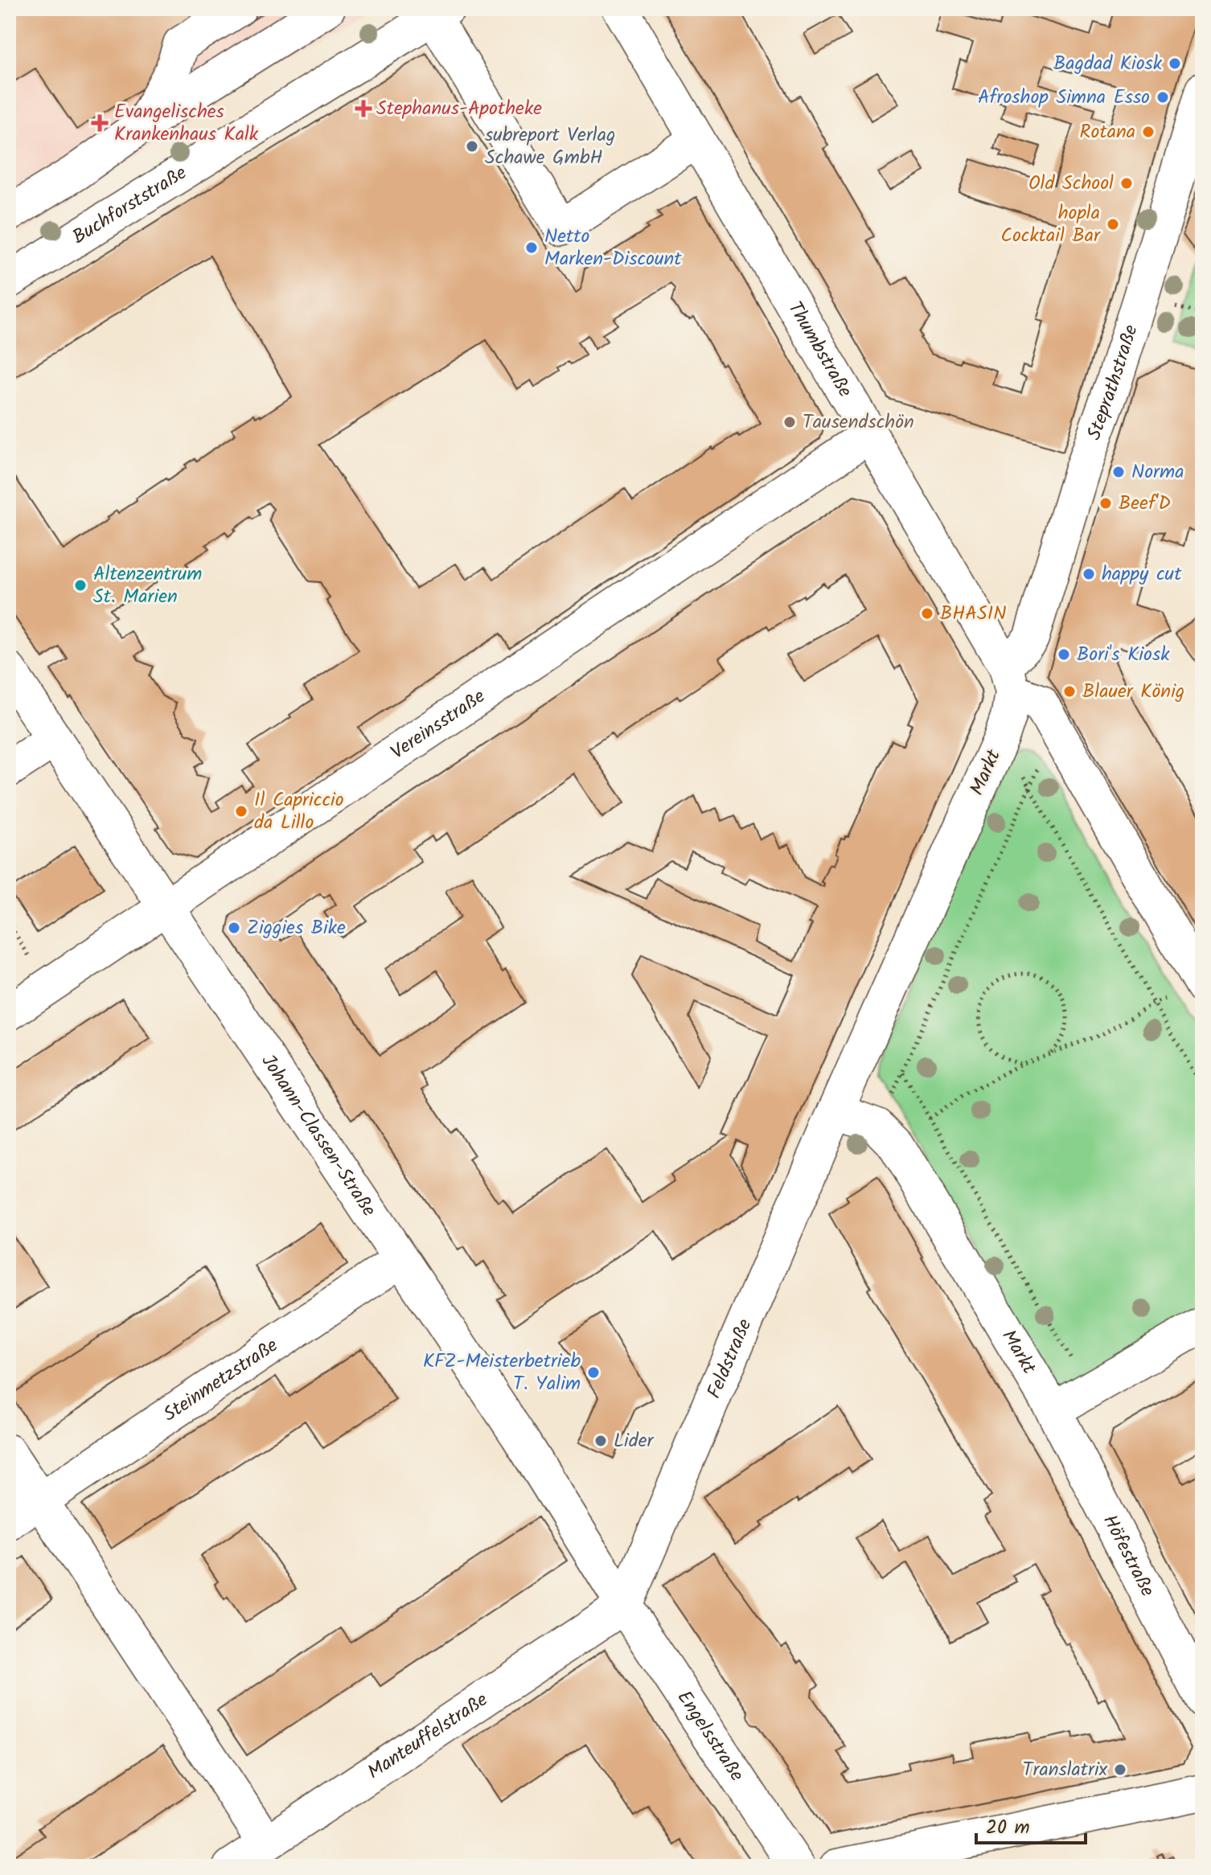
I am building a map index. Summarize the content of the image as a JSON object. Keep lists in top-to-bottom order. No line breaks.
{"streets":{"street":["Buchforststraße","Thumbstraße","Steprathstraße","Vereinsstraße","Markt","Johann-Classen-Straße","Feldstraße","Steinmetzstraße","Höfestraße","Manteuffelstraße","Engelsstraße"]},"crossings":[["Thumbstraße","Steprathstraße"],["Thumbstraße","Vereinsstraße"],["Thumbstraße","Markt"],["Steprathstraße","Markt"],["Vereinsstraße","Johann-Classen-Straße"],["Markt","Feldstraße"],["Markt","Höfestraße"],["Johann-Classen-Straße","Feldstraße"],["Johann-Classen-Straße","Steinmetzstraße"],["Johann-Classen-Straße","Manteuffelstraße"],["Johann-Classen-Straße","Engelsstraße"],["Feldstraße","Manteuffelstraße"],["Feldstraße","Engelsstraße"],["Manteuffelstraße","Engelsstraße"]],"places":{"other":["Bagdad Kiosk","Afroshop Simna Esso","Rotana","subreport Verlag Schawe GmbH","Old School","hopla Cocktail Bar","Netto Marken-Discount","Tausendschön","Norma","Beef'D","happy cut","Altenzentrum St. Marien","BHASIN","Bori's Kiosk","Blauer König","Il Capriccio da Lillo","Ziggies Bike","KFZ-Meisterbetrieb T. Yalim","Lider","Translatrix"],"health":["Stephanus-Apotheke","Evangelisches Krankenhaus Kalk"]},"scale_bar":"20 m"}
